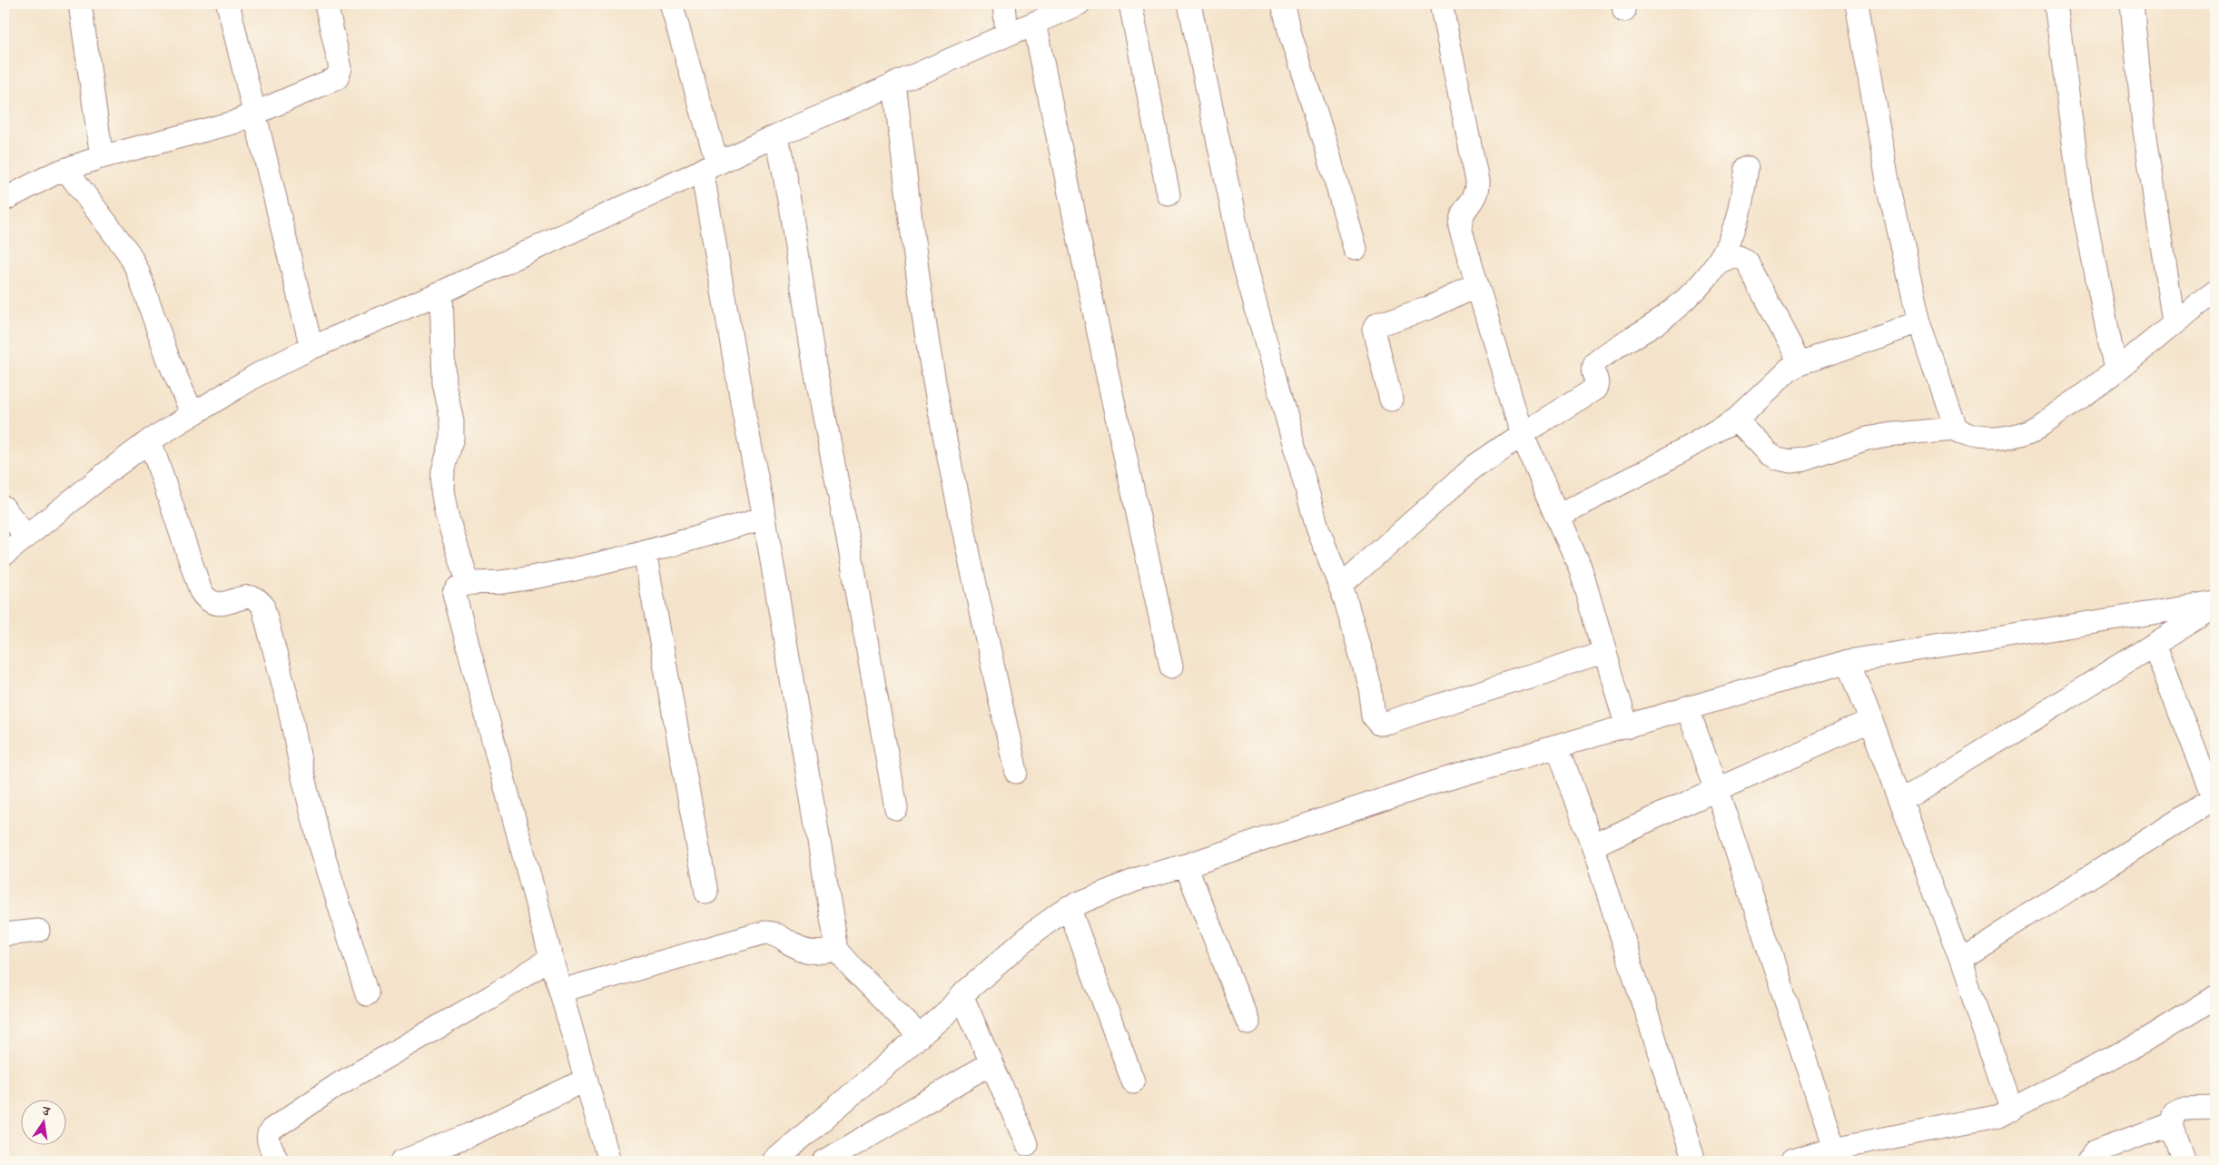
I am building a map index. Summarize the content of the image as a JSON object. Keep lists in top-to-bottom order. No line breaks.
{"north":"top"}
